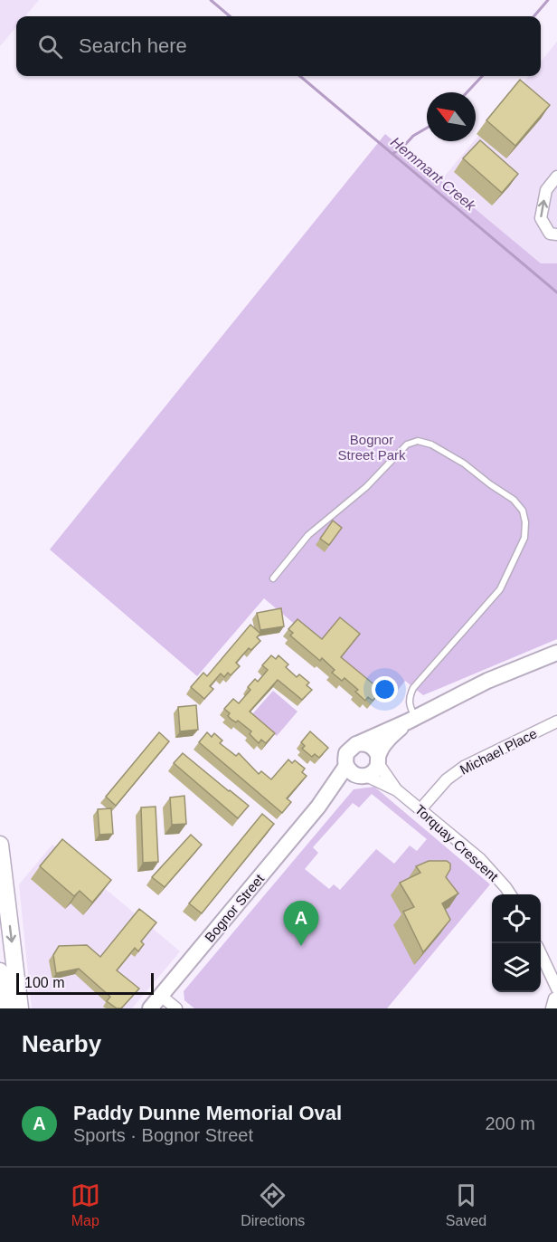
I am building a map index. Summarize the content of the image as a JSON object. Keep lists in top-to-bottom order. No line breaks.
{"streets":{"street":["Michael Place","Torquay Crescent","Bognor Street"]},"crossings":[["Michael Place","Torquay Crescent"],["Torquay Crescent","Bognor Street"]],"water":["Hemmant Creek"],"parks":["Bognor Street Park"],"scale_bar":"100 m","north":"top left","page":{"search":"Search here","pins":"A","scale":"100 m","heading":"Nearby","list":[{"mark":"A","name":"Paddy Dunne Memorial Oval","note":"Sports · Bognor Street","value":"200 m"}],"nav":["Map","Directions","Saved"]}}
